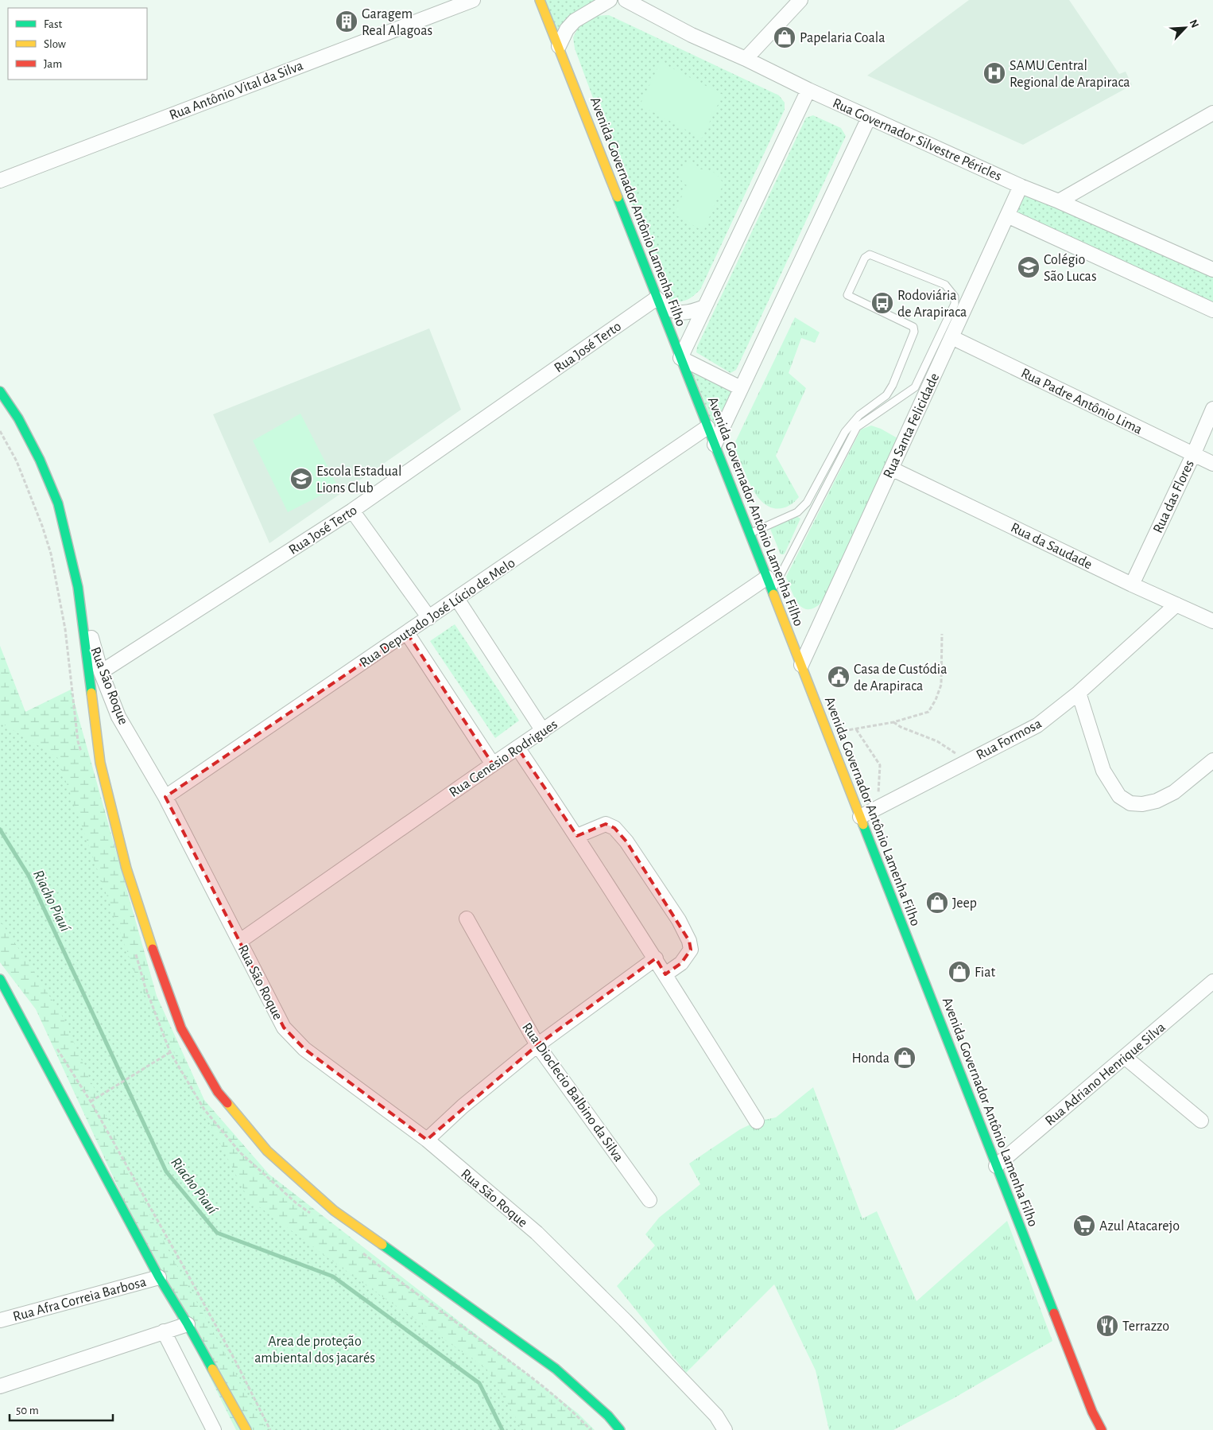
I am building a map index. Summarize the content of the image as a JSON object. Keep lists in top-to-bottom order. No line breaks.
{"streets":{"main road":["Avenida Governador Antônio Lamenha Filho","Rua São Roque"],"street":["Rua Antônio Vital da Silva","Rua Governador Silvestre Péricles","Rua José Terto","Rua Padre Antônio Lima","Rua Santa Felicidade","Rua das Flores","Rua da Saudade","Rua Deputado José Lúcio de Melo","Rua Formosa","Rua Genesio Rodrigues","Rua Adriano Henrique Silva","Rua Dioclecio Balbino da Silva","Rua Afra Correia Barbosa"]},"crossings":[["Rua Governador Silvestre Péricles","Rua Santa Felicidade"],["Avenida Governador Antônio Lamenha Filho","Rua José Terto"],["Avenida Governador Antônio Lamenha Filho","Rua Santa Felicidade"],["Avenida Governador Antônio Lamenha Filho","Rua Deputado José Lúcio de Melo"],["Avenida Governador Antônio Lamenha Filho","Rua Formosa"],["Avenida Governador Antônio Lamenha Filho","Rua Genesio Rodrigues"],["Avenida Governador Antônio Lamenha Filho","Rua Adriano Henrique Silva"],["Rua José Terto","Rua São Roque"],["Rua Padre Antônio Lima","Rua Santa Felicidade"],["Rua Padre Antônio Lima","Rua das Flores"],["Rua Santa Felicidade","Rua da Saudade"],["Rua das Flores","Rua da Saudade"],["Rua da Saudade","Rua Formosa"],["Rua Deputado José Lúcio de Melo","Rua São Roque"],["Rua São Roque","Rua Genesio Rodrigues"]],"water":["Riacho Piauí"],"parks":["Area de proteção ambiental dos jacarés"],"places":{"building":["Garagem Real Alagoas"],"shop":["Papelaria Coala","Jeep","Fiat","Honda"],"hospital":["SAMU Central Regional de Arapiraca"],"school or university":["Colégio São Lucas","Escola Estadual Lions Club"],"bus stop":["Rodoviária de Arapiraca"],"public building":["Casa de Custódia de Arapiraca"],"supermarket":["Azul Atacarejo"],"restaurant":["Terrazzo"]},"legend":["Fast","Slow","Jam"],"scale_bar":"50 m","north":"top right"}
